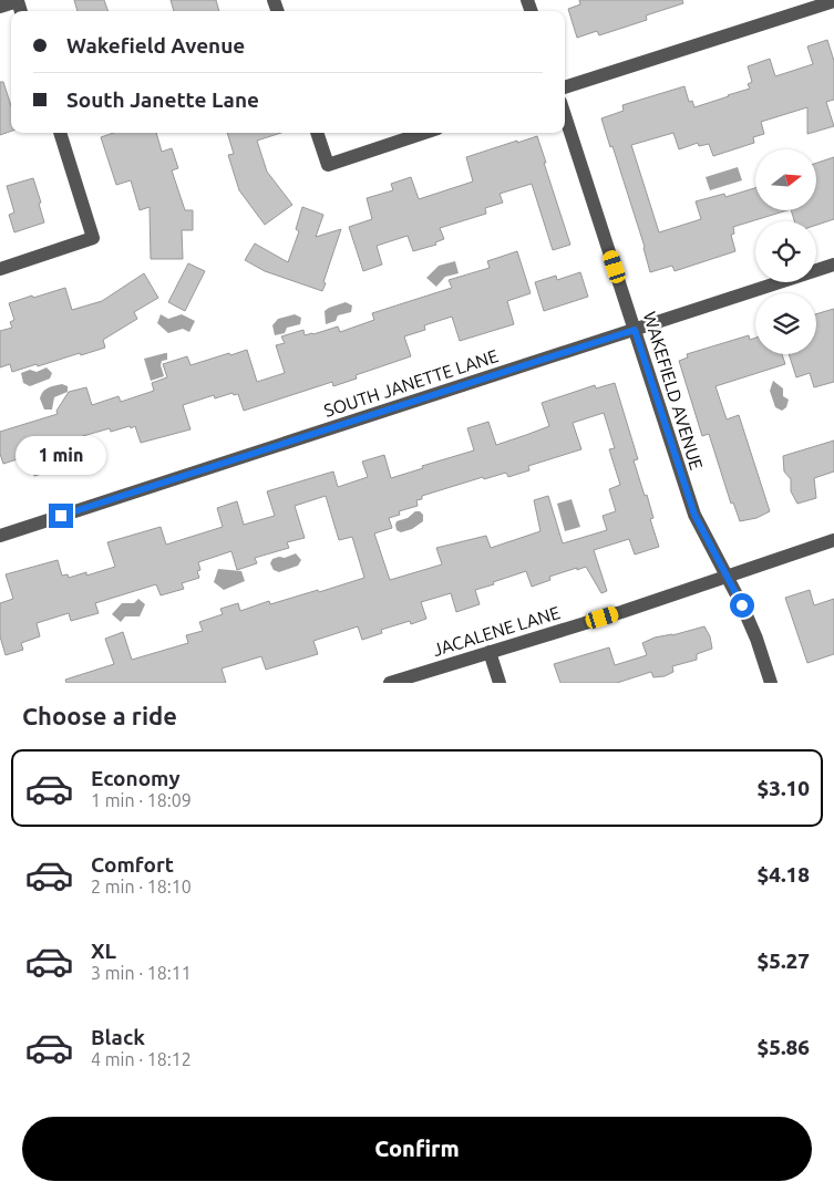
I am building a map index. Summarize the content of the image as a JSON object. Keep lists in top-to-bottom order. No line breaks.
{"streets":{"street":["SOUTH JANETTE LANE","WAKEFIELD AVENUE","JACALENE LANE"]},"crossings":[["SOUTH JANETTE LANE","WAKEFIELD AVENUE"],["WAKEFIELD AVENUE","JACALENE LANE"]],"north":"right","page":{"banner":["Wakefield Avenue","South Janette Lane"],"bubble":"1 min","heading":"Choose a ride","list":[{"name":"Economy","note":"1 min · 18:09","value":"$3.10"},{"name":"Comfort","note":"2 min · 18:10","value":"$4.18"},{"name":"XL","note":"3 min · 18:11","value":"$5.27"},{"name":"Black","note":"4 min · 18:12","value":"$5.86"}],"buttons":"Confirm"}}
